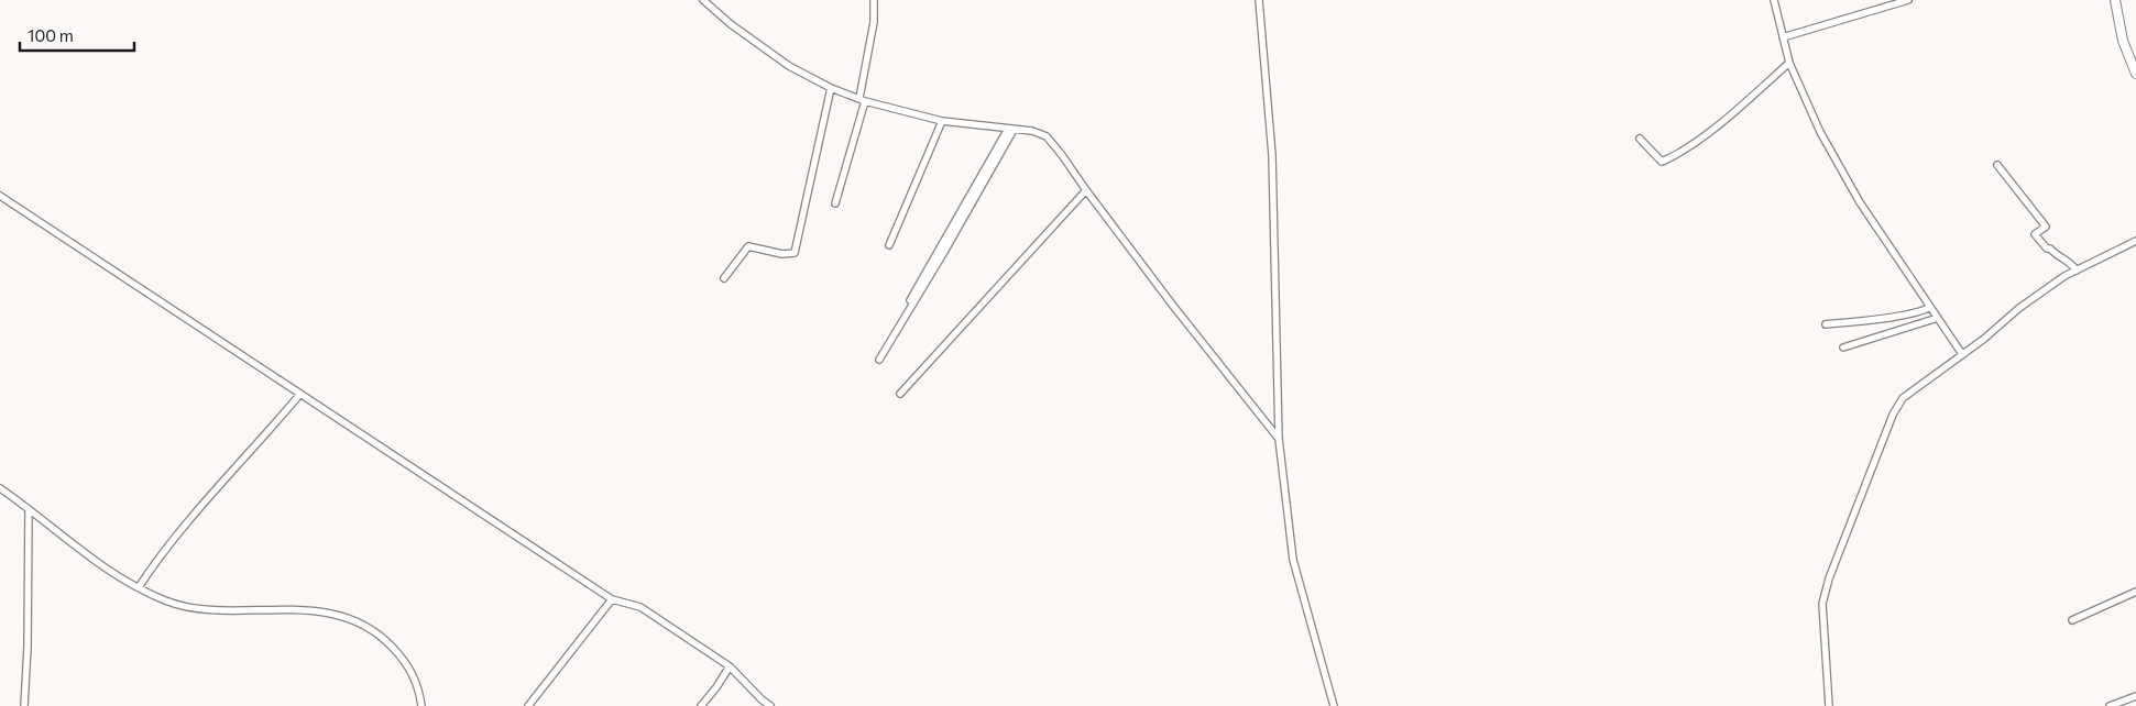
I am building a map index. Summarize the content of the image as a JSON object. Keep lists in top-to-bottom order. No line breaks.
{"scale_bar":"100 m"}
